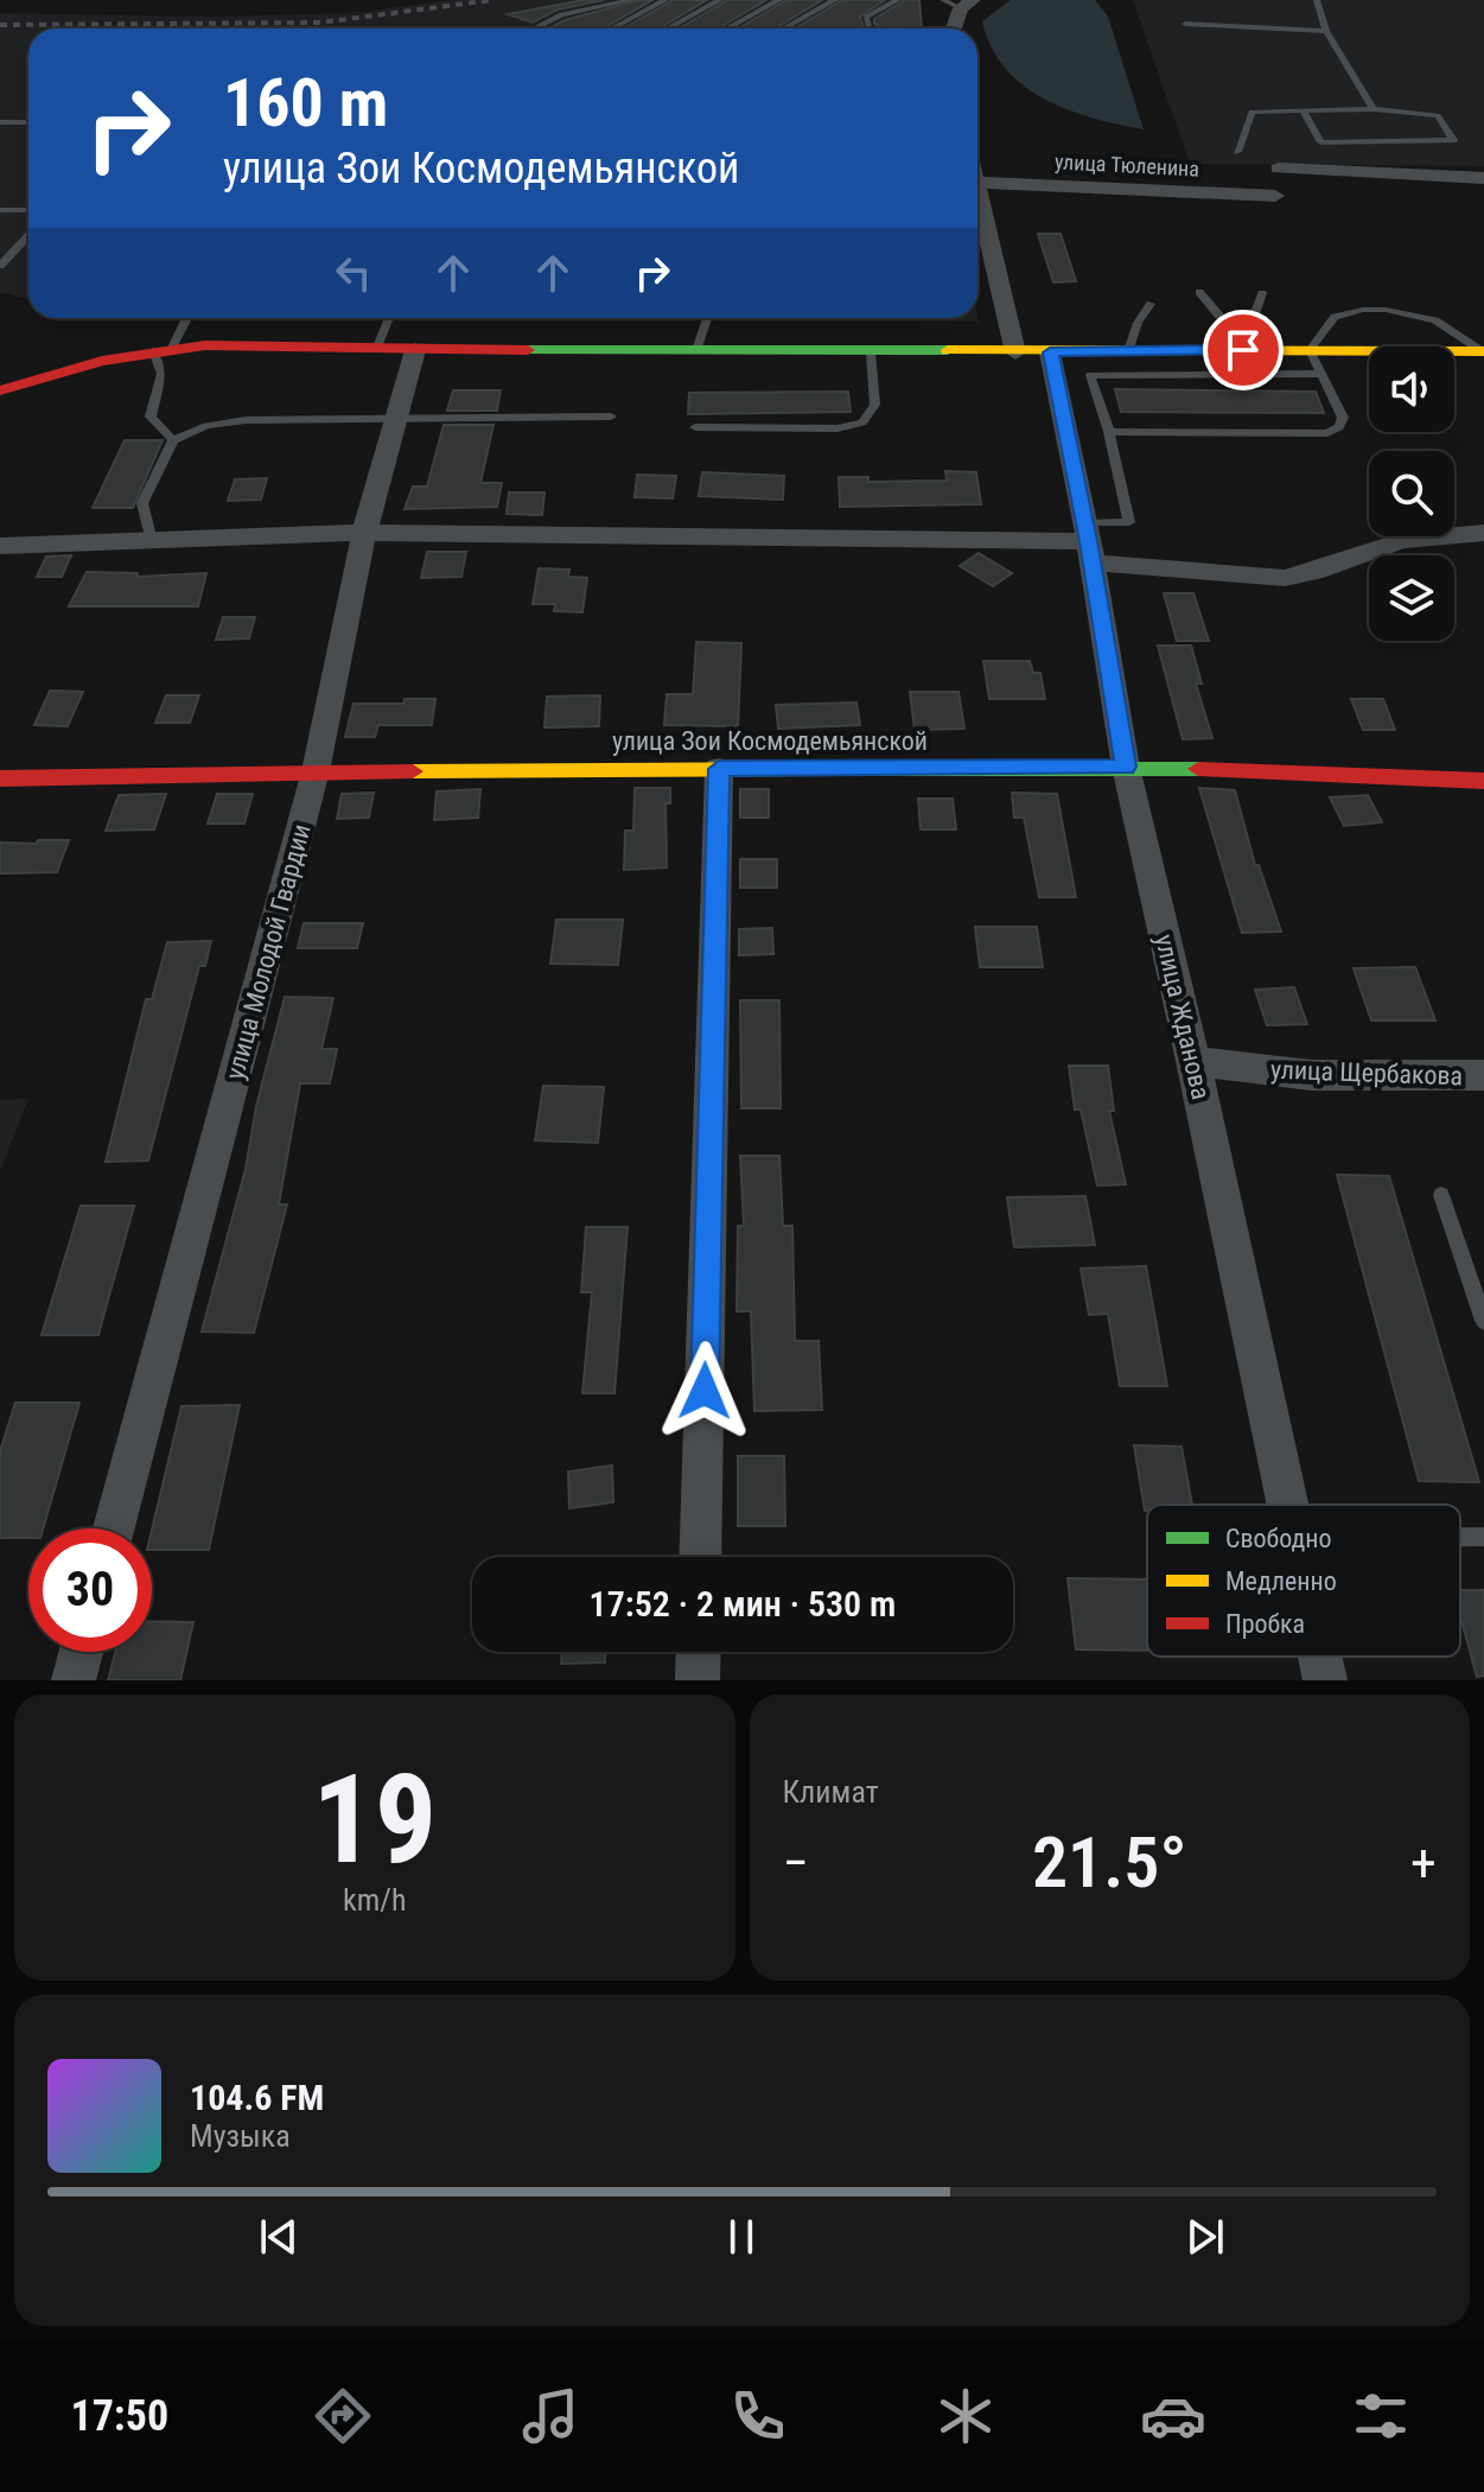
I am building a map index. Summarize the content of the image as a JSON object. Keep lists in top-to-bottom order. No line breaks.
{"streets":{"street":["улица Тюленина","улица Зои Космодемьянской","улица Молодой Гвардии","улица Жданова","улица Щербакова"]},"crossings":[["улица Зои Космодемьянской","улица Молодой Гвардии"],["улица Зои Космодемьянской","улица Жданова"],["улица Жданова","улица Щербакова"]],"legend":["Свободно","Медленно","Пробка"],"page":{"turn":["160 m","улица Зои Космодемьянской"],"limit":"30","trip":"17:52 · 2 мин · 530 m","tile":[["19","km/h"],"Климат"],"heat":["−","21.5°","+"],"song":["104.6 FM","Музыка"],"tabs":"17:50"}}
